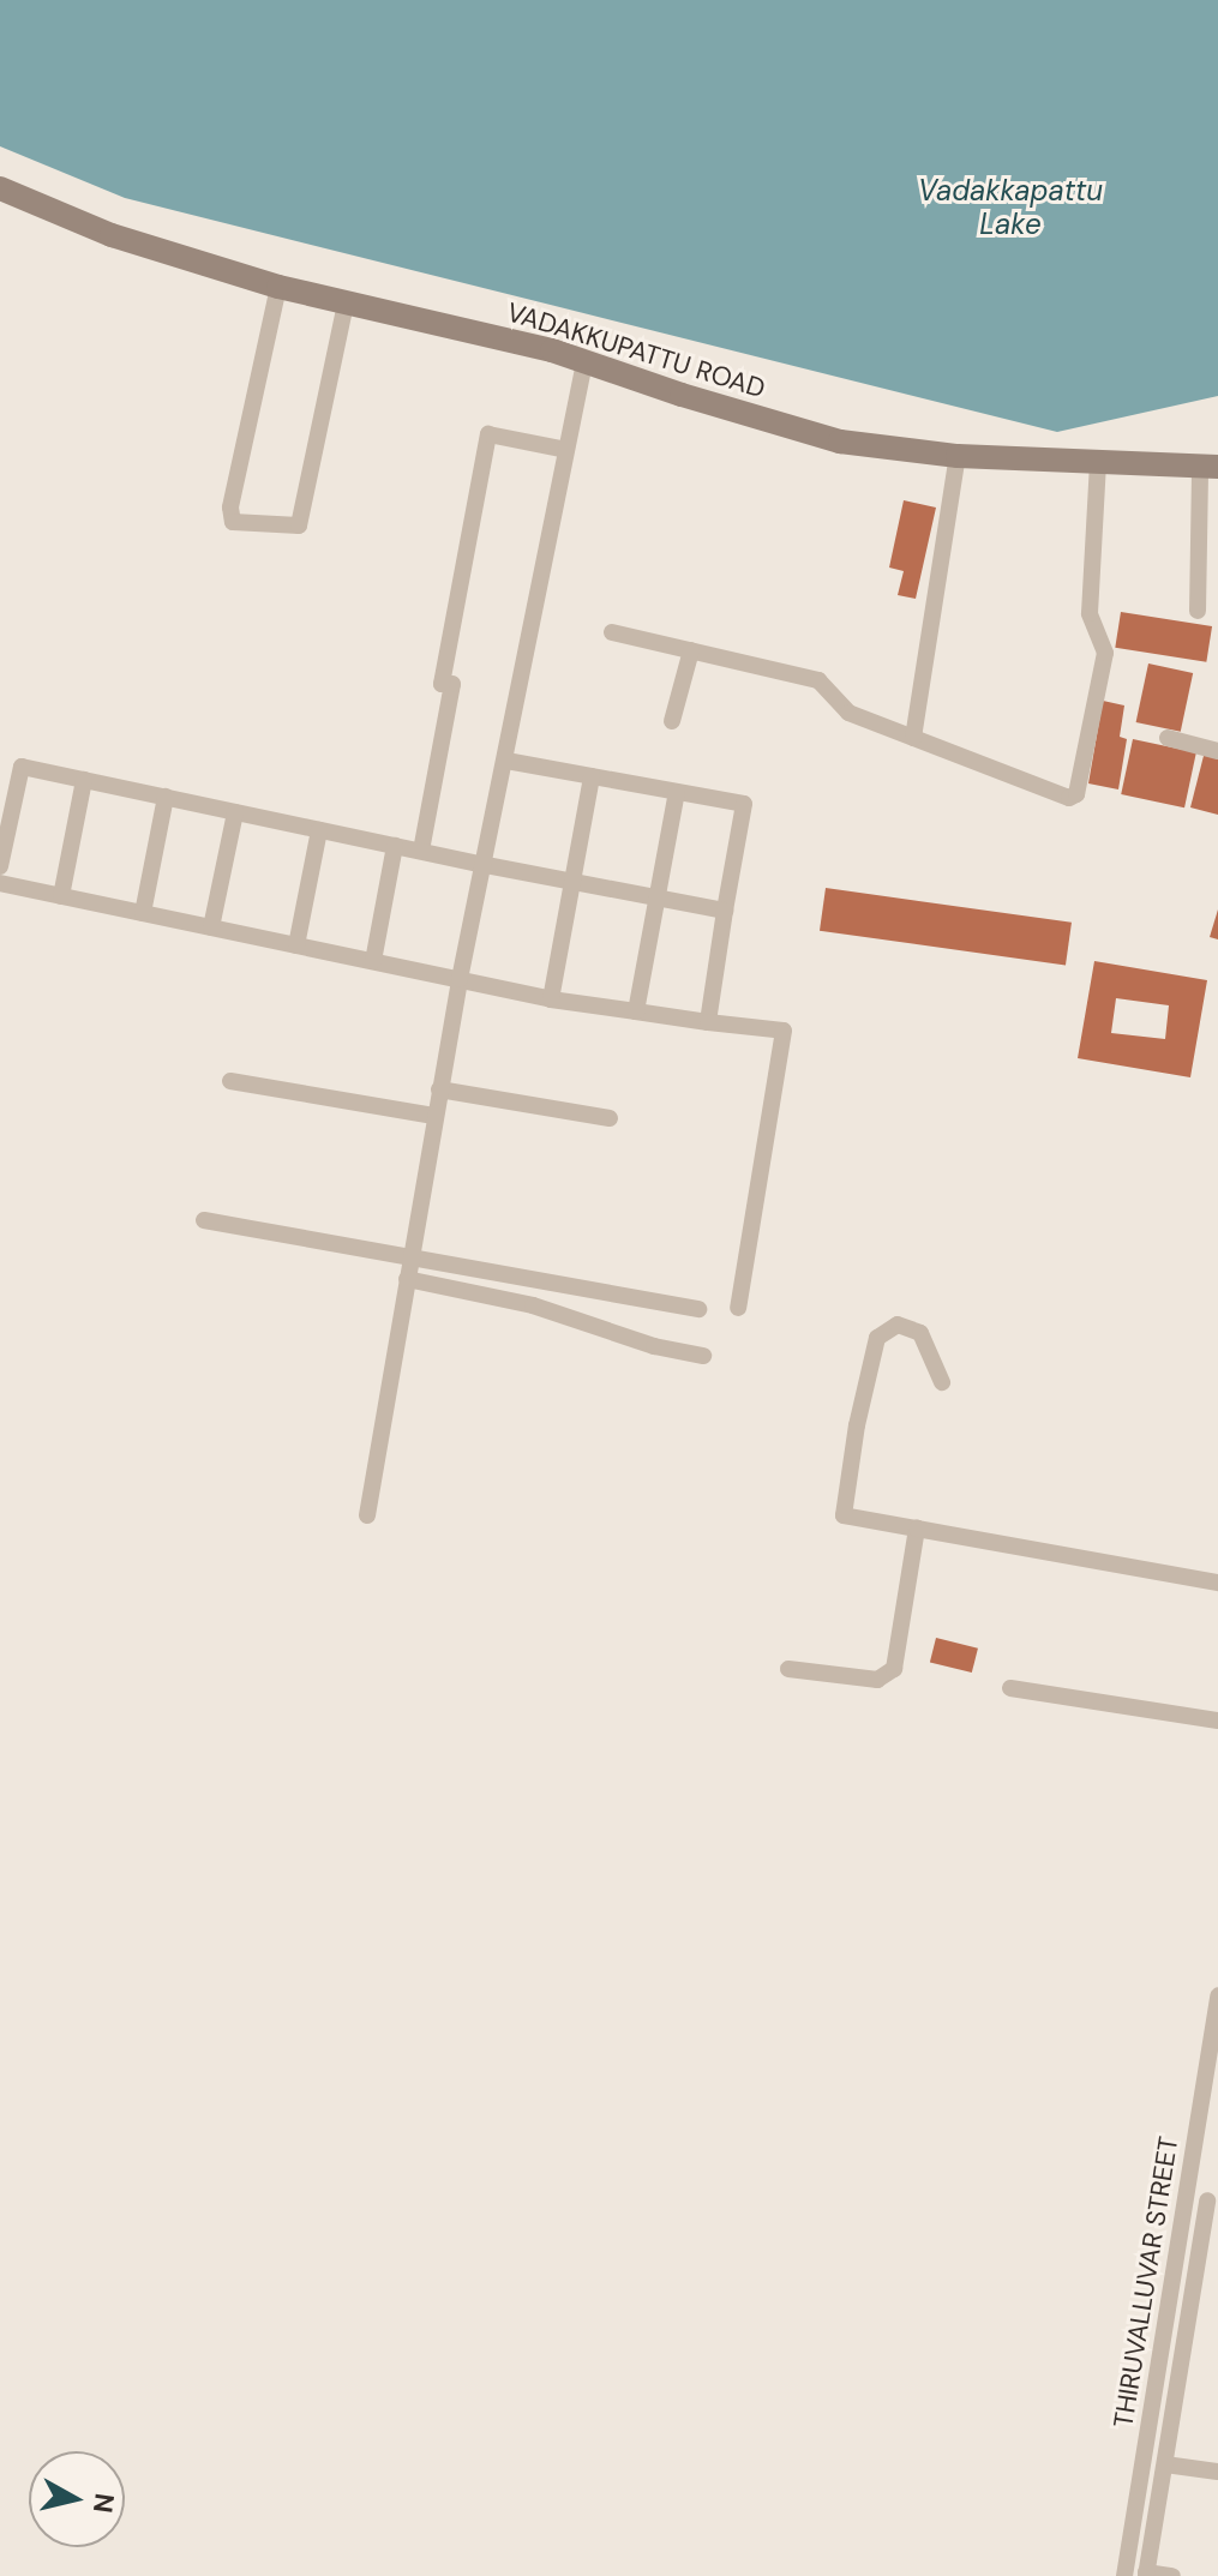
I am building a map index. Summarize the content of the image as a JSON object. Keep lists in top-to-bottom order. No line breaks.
{"streets":{"street":["VADAKKUPATTU ROAD","THIRUVALLUVAR STREET"]},"water":["Vadakkapattu Lake"],"north":"right"}
